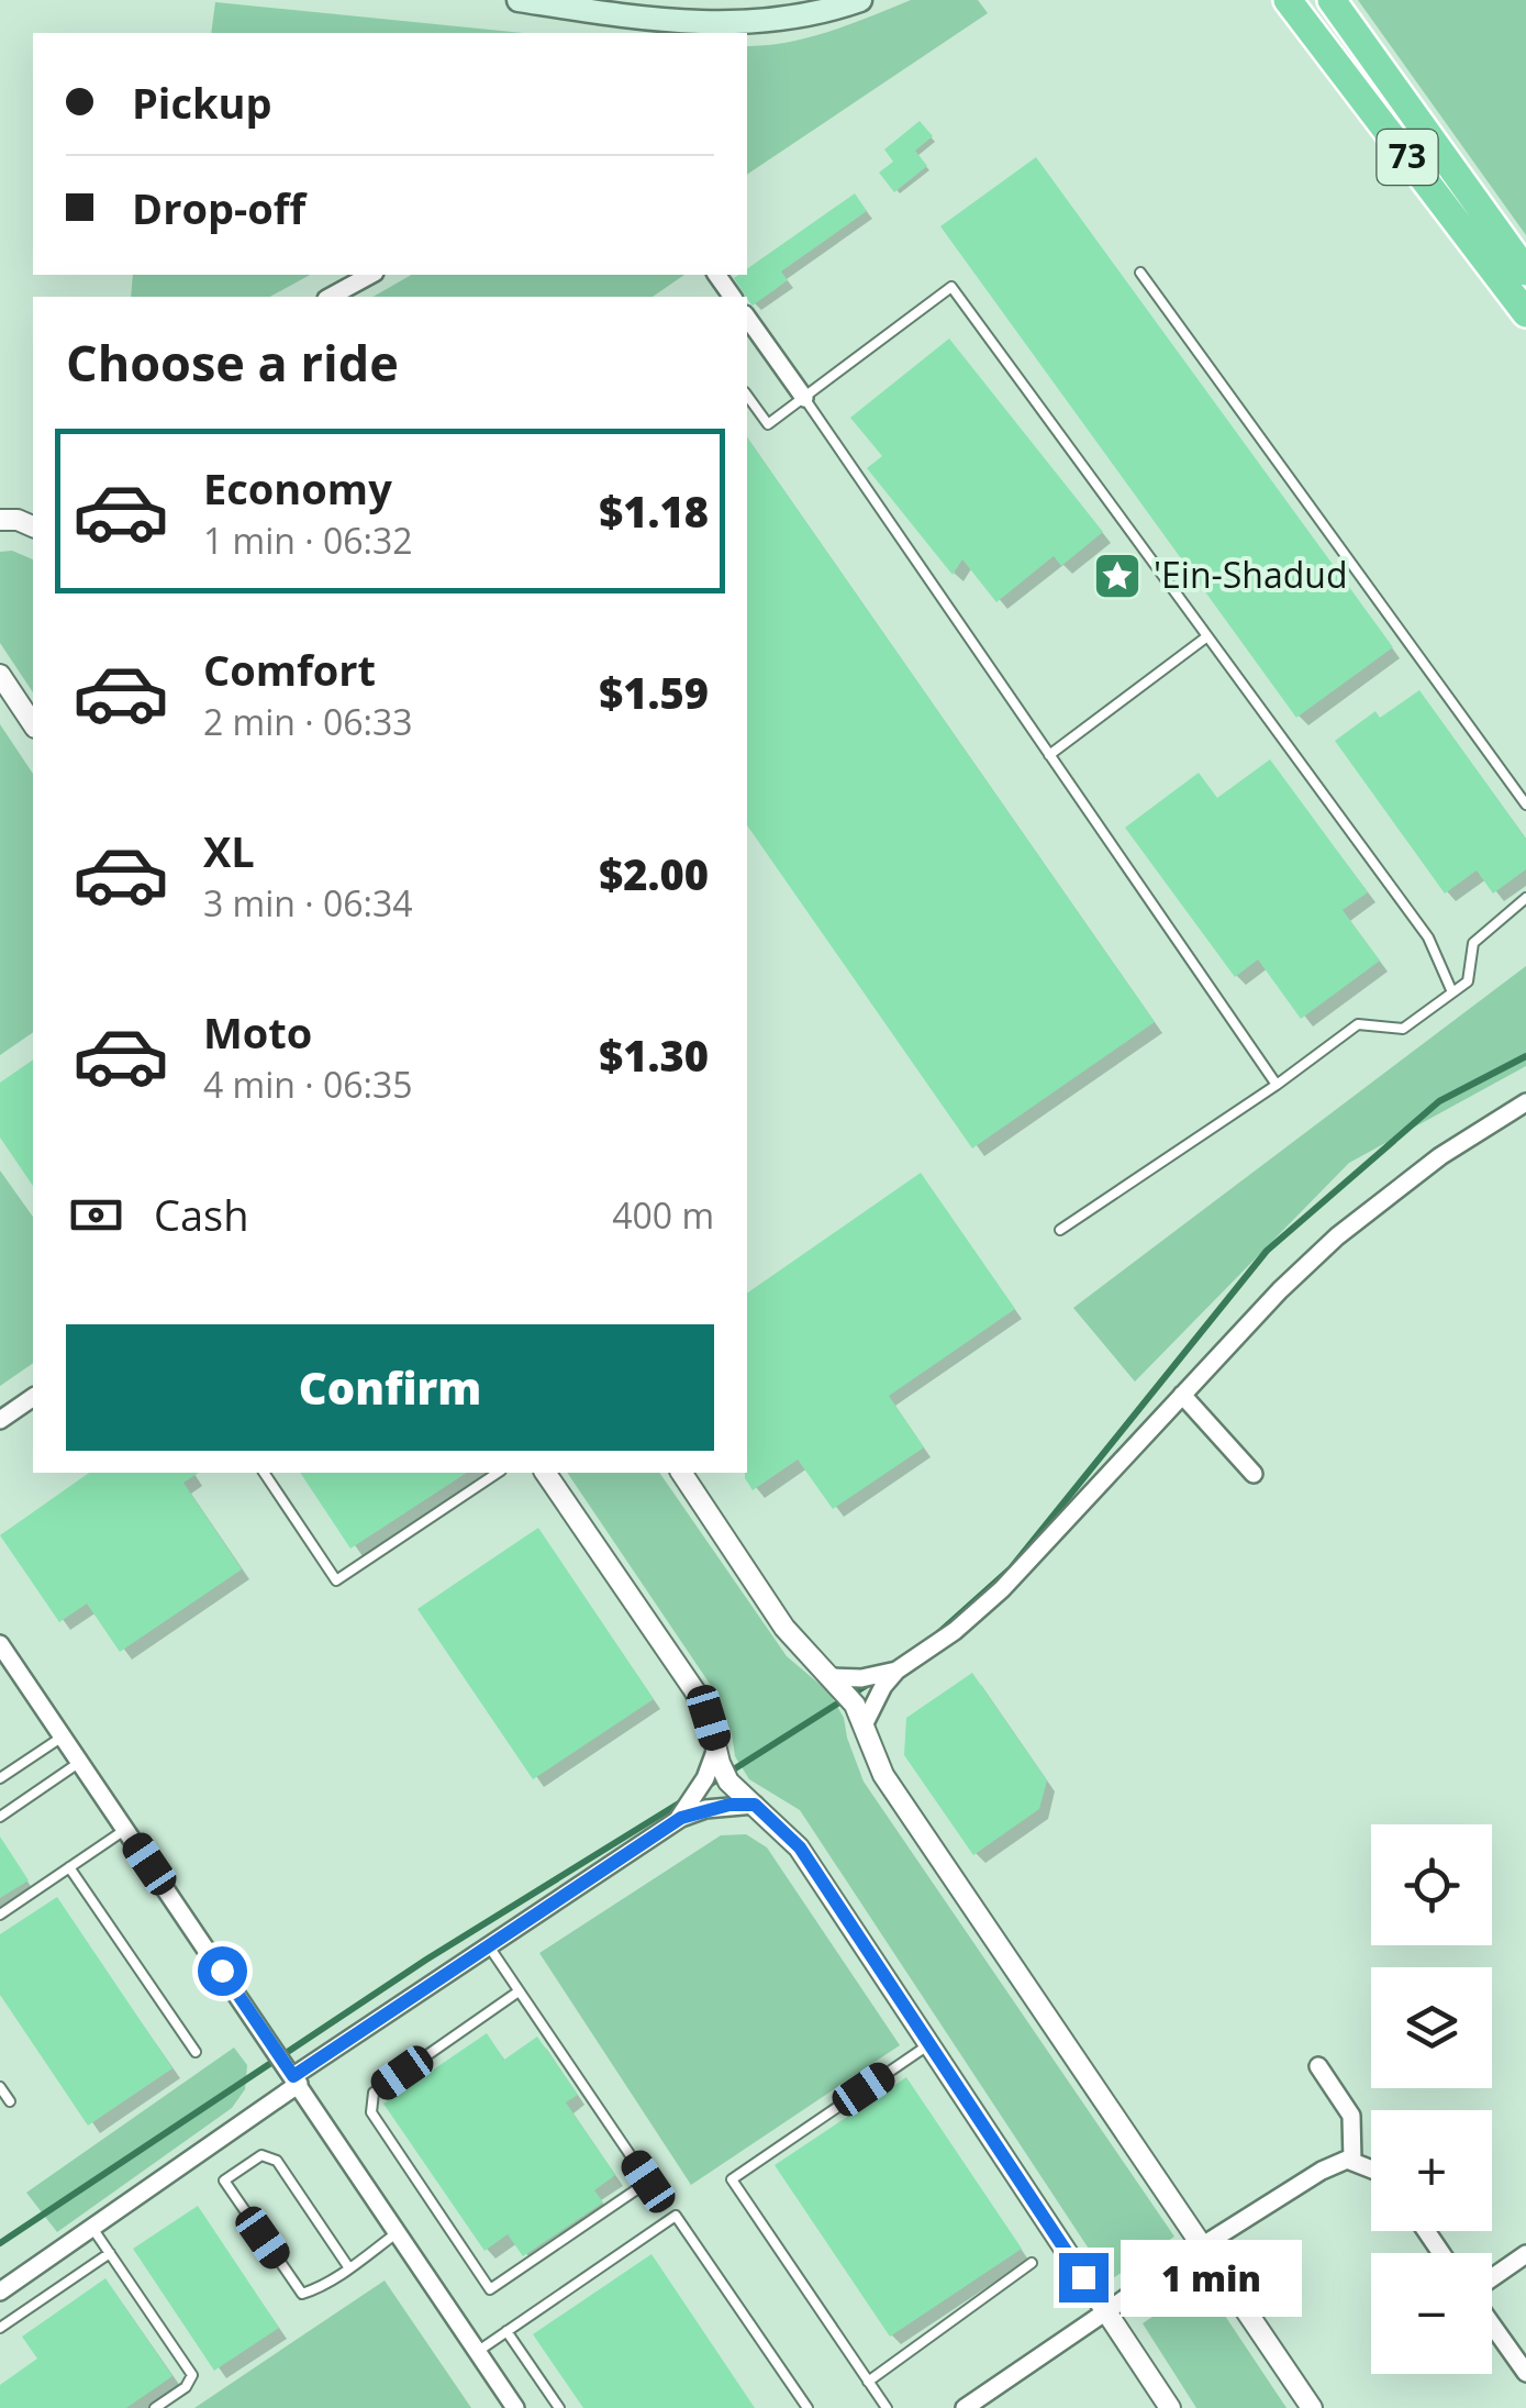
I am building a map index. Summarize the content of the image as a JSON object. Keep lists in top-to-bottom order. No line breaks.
{"streets":{"highway":["73"]},"places":{"place":["'Ein-Shadud"]},"page":{"banner":["Pickup","Drop-off"],"heading":"Choose a ride","list":[{"name":"Economy","note":"1 min · 06:32","value":"$1.18"},{"name":"Comfort","note":"2 min · 06:33","value":"$1.59"},{"name":"XL","note":"3 min · 06:34","value":"$2.00"},{"name":"Moto","note":"4 min · 06:35","value":"$1.30"}],"pay":["Cash","400 m"],"buttons":"Confirm","map_buttons":["+","−"],"bubble":"1 min"}}
